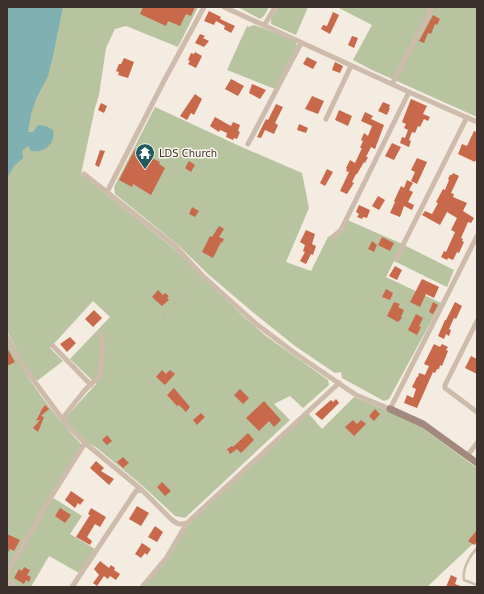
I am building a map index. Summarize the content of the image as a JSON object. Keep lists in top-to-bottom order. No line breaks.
{"places":{"temple":["LDS Church"]}}
